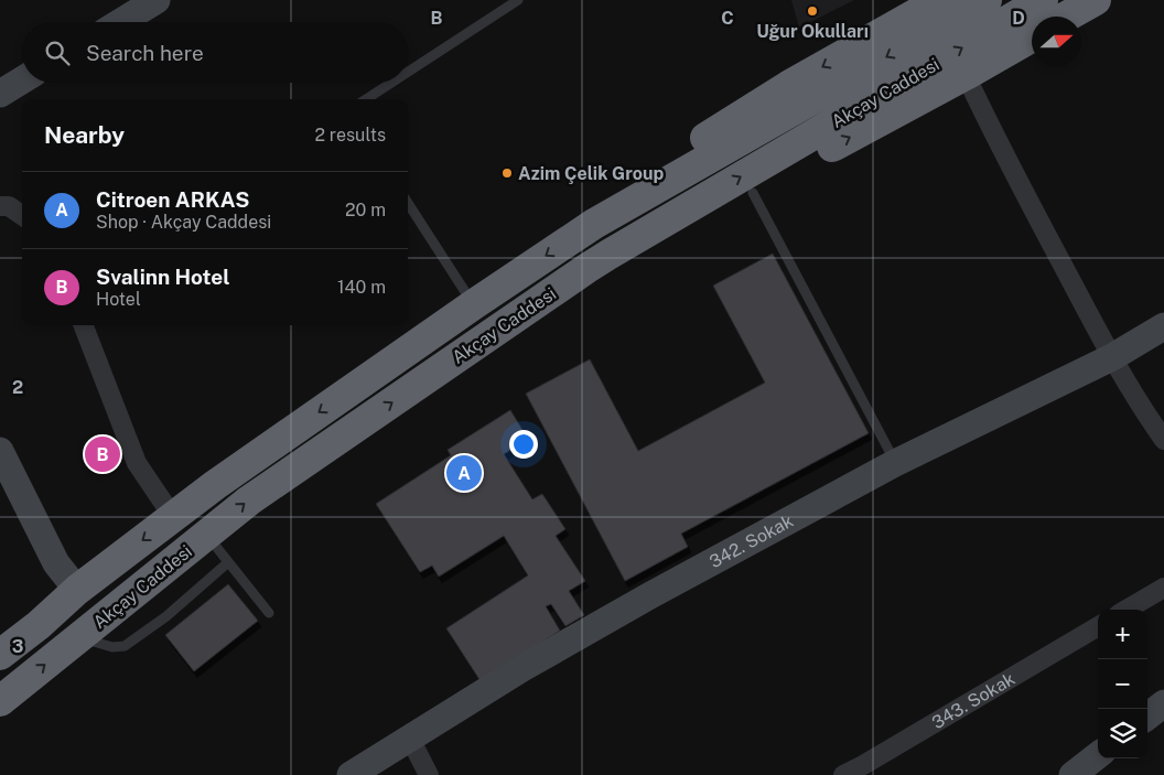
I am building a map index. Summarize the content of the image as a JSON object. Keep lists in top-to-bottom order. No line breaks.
{"streets":{"highway":["Akçay Caddesi"],"street":["342. Sokak","343. Sokak"]},"places":["Uğur Okulları","Azim Çelik Group"],"north":"right","page":{"search":"Search here","heading":["Nearby","2 results"],"list":[{"mark":"A","name":"Citroen ARKAS","note":"Shop · Akçay Caddesi","value":"20 m"},{"mark":"B","name":"Svalinn Hotel","note":"Hotel","value":"140 m"}],"pins":["B","A"],"map_buttons":["+","−"]},"grid":{"columns":["B","C","D"],"rows":["2","3"]}}
